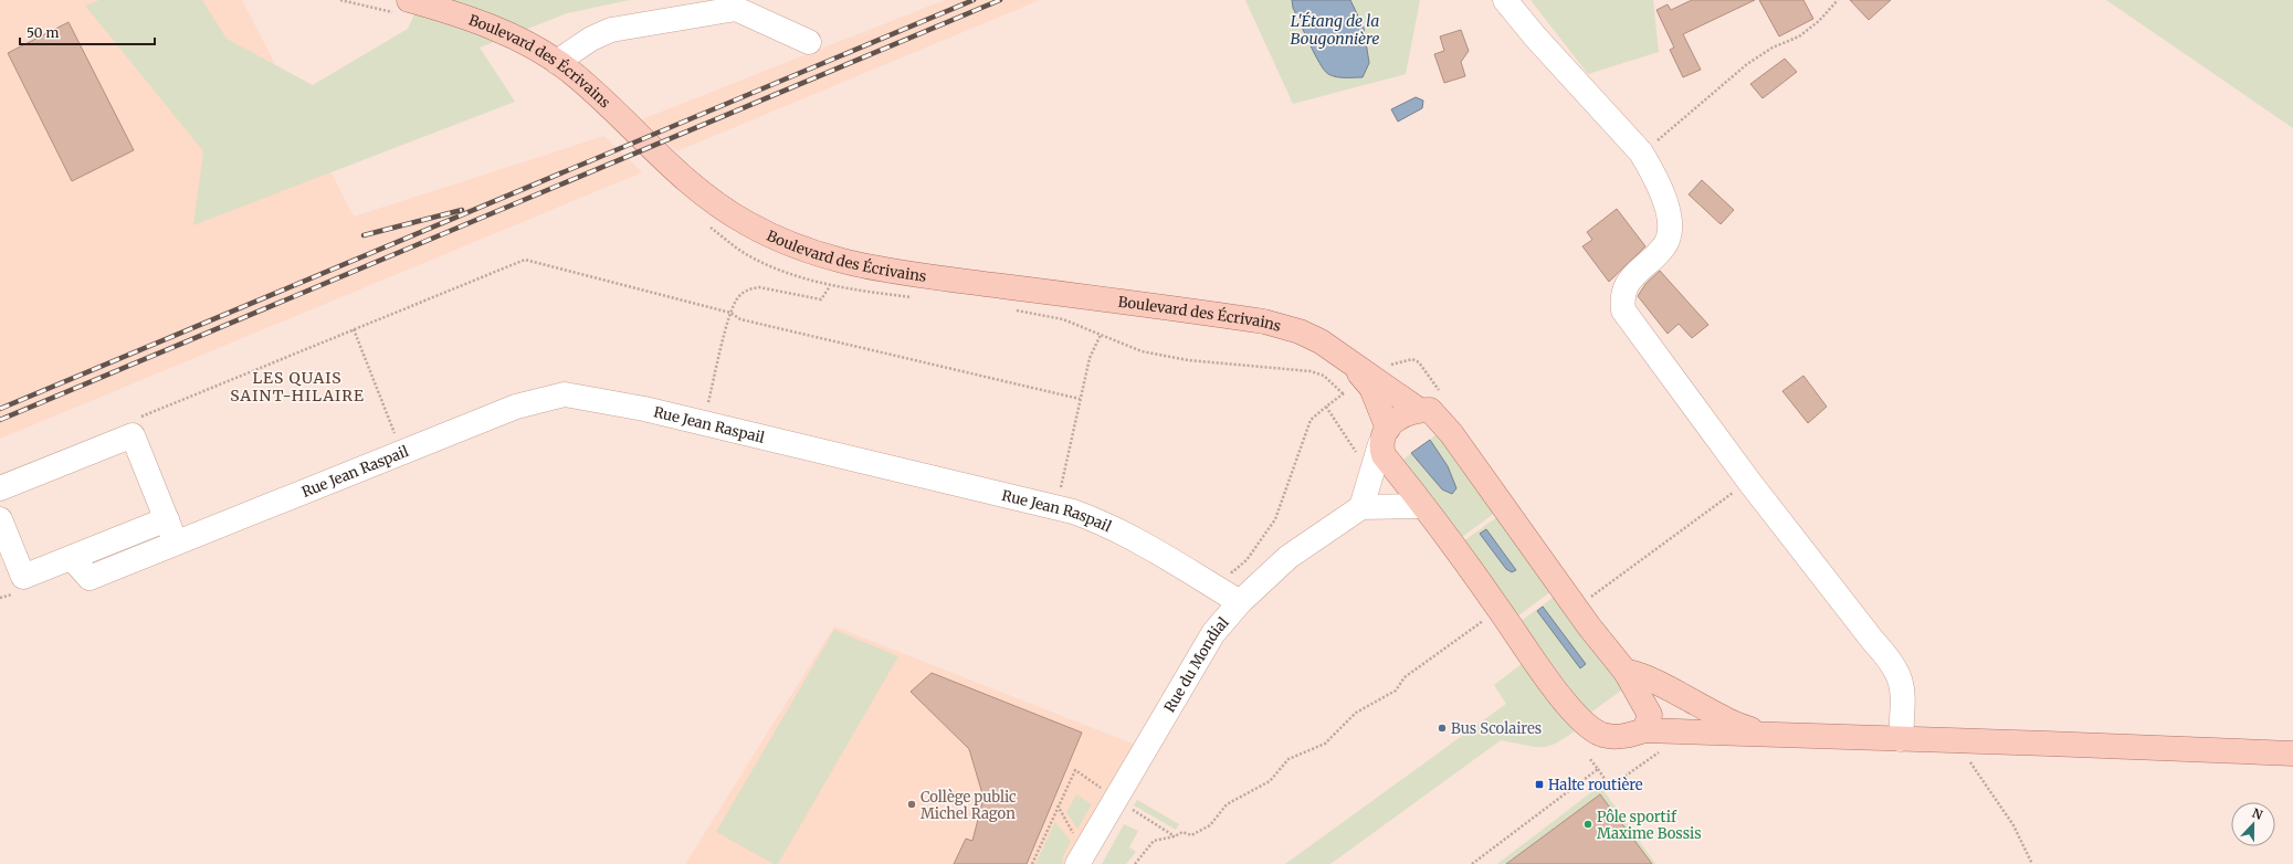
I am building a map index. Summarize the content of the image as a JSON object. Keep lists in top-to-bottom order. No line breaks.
{"streets":{"main road":["Boulevard des Écrivains"],"street":["Rue Jean Raspail","Rue du Mondial"]},"crossings":[["Rue Jean Raspail","Rue du Mondial"]],"districts":["LES QUAIS SAINT-HILAIRE"],"water":["L'Étang de la Bougonnière"],"places":{"other":["Bus Scolaires","Collège public Michel Ragon","Pôle sportif Maxime Bossis"],"transit":["Halte routière"]},"scale_bar":"50 m","north":"top"}
